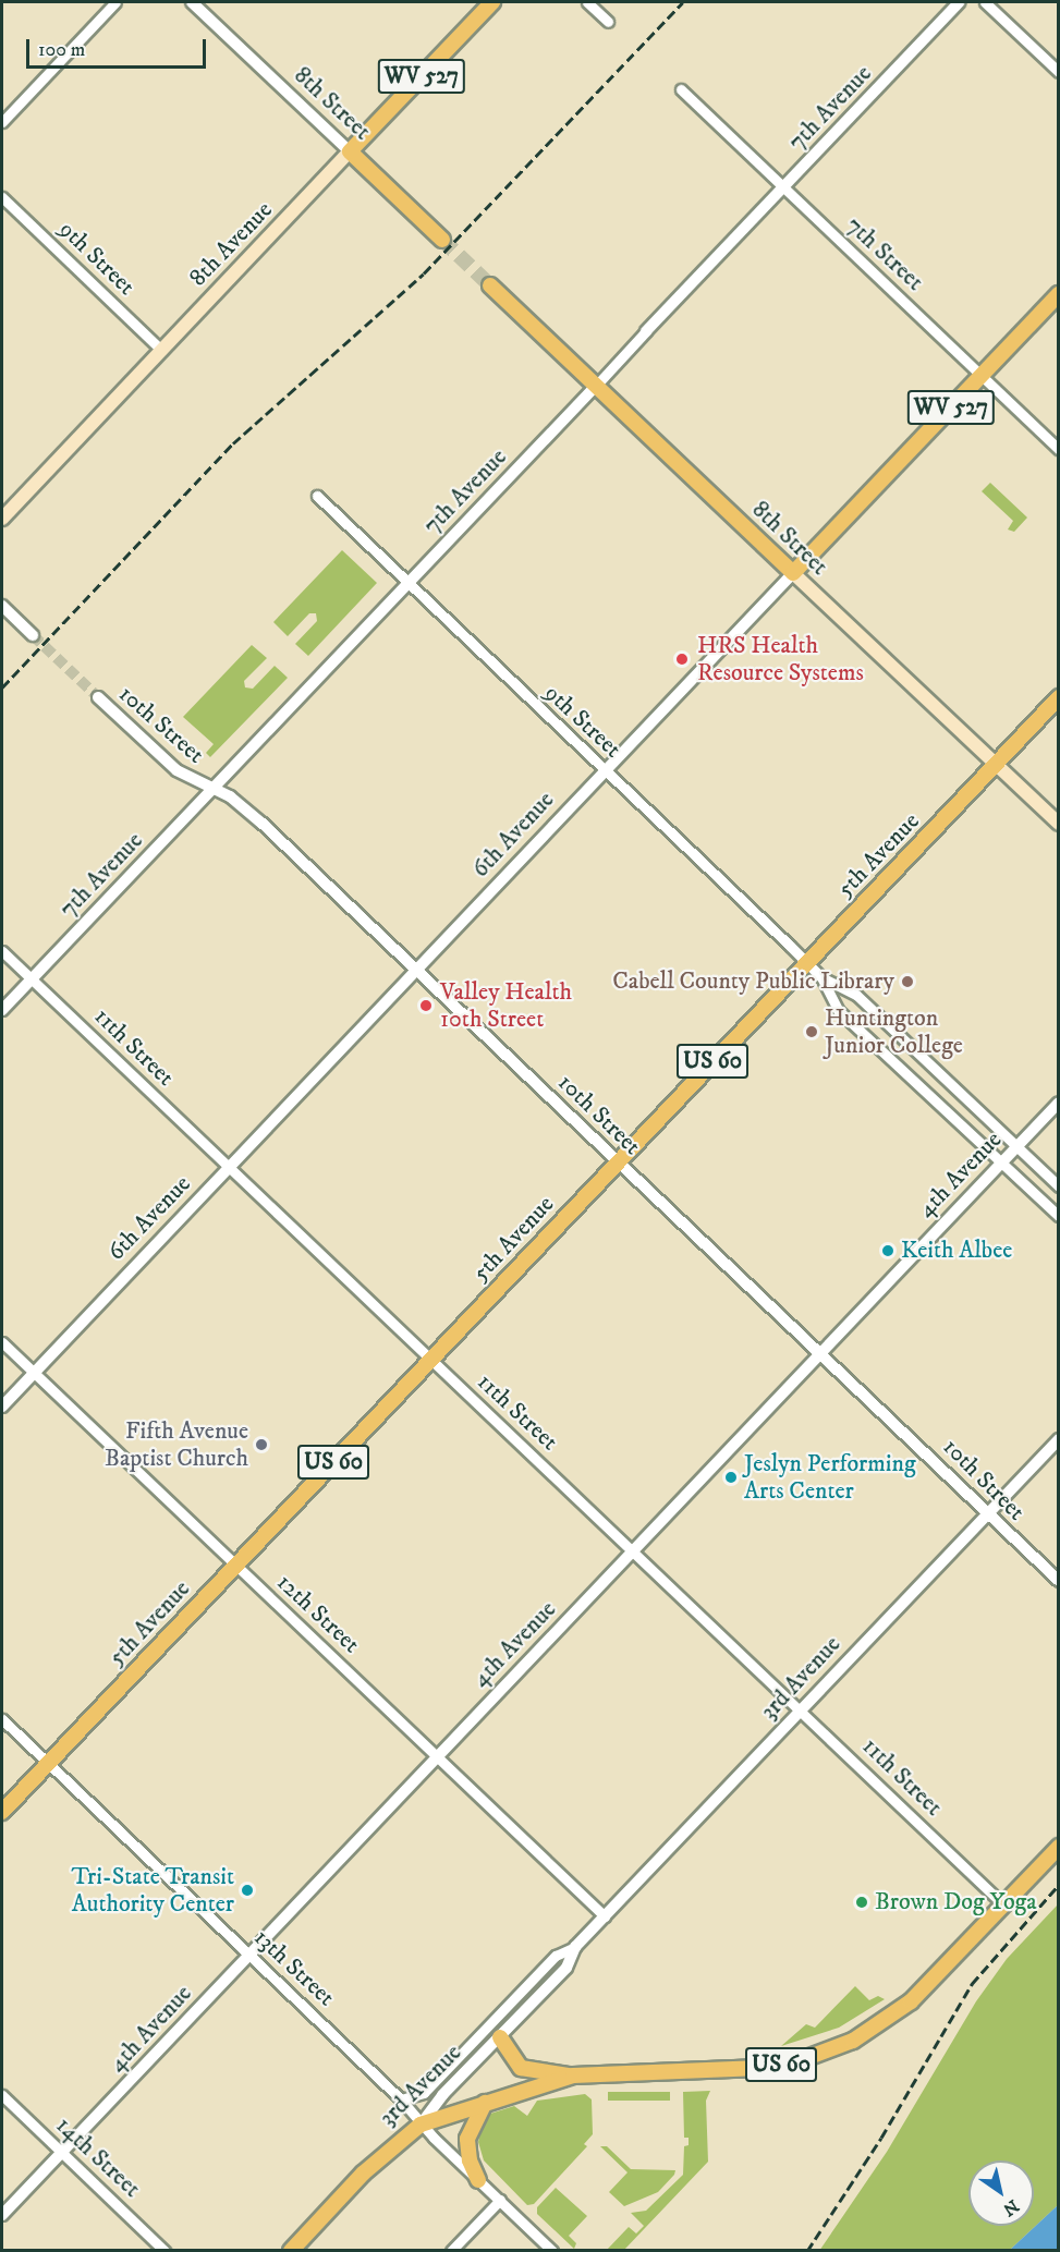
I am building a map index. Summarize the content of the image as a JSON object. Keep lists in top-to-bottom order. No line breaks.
{"streets":{"main road":["WV 527","8th Street","8th Avenue","6th Avenue","5th Avenue","US 60","3rd Avenue"],"street":["7th Avenue","7th Street","9th Street","10th Street","11th Street","4th Avenue","12th Street","13th Street","14th Street"]},"crossings":[["8th Street","7th Avenue"],["8th Street","8th Avenue"],["8th Street","6th Avenue"],["8th Street","5th Avenue"],["7th Avenue","7th Street"],["7th Avenue","9th Street"],["7th Avenue","10th Street"],["7th Avenue","11th Street"],["8th Avenue","9th Street"],["7th Street","6th Avenue"],["9th Street","6th Avenue"],["9th Street","5th Avenue"],["9th Street","4th Avenue"],["10th Street","6th Avenue"],["10th Street","5th Avenue"],["10th Street","4th Avenue"],["10th Street","3rd Avenue"],["6th Avenue","11th Street"],["6th Avenue","12th Street"],["5th Avenue","11th Street"],["5th Avenue","12th Street"],["5th Avenue","13th Street"],["11th Street","US 60"],["11th Street","4th Avenue"],["11th Street","3rd Avenue"],["US 60","3rd Avenue"],["US 60","13th Street"],["4th Avenue","12th Street"],["4th Avenue","13th Street"],["4th Avenue","14th Street"],["12th Street","3rd Avenue"],["3rd Avenue","13th Street"]],"places":["HRS Health Resource Systems","Cabell County Public Library","Valley Health 10th Street","Huntington Junior College","Keith Albee","Fifth Avenue Baptist Church","Jeslyn Performing Arts Center","Tri-State Transit Authority Center","Brown Dog Yoga"],"scale_bar":"100 m","north":"bottom right"}
